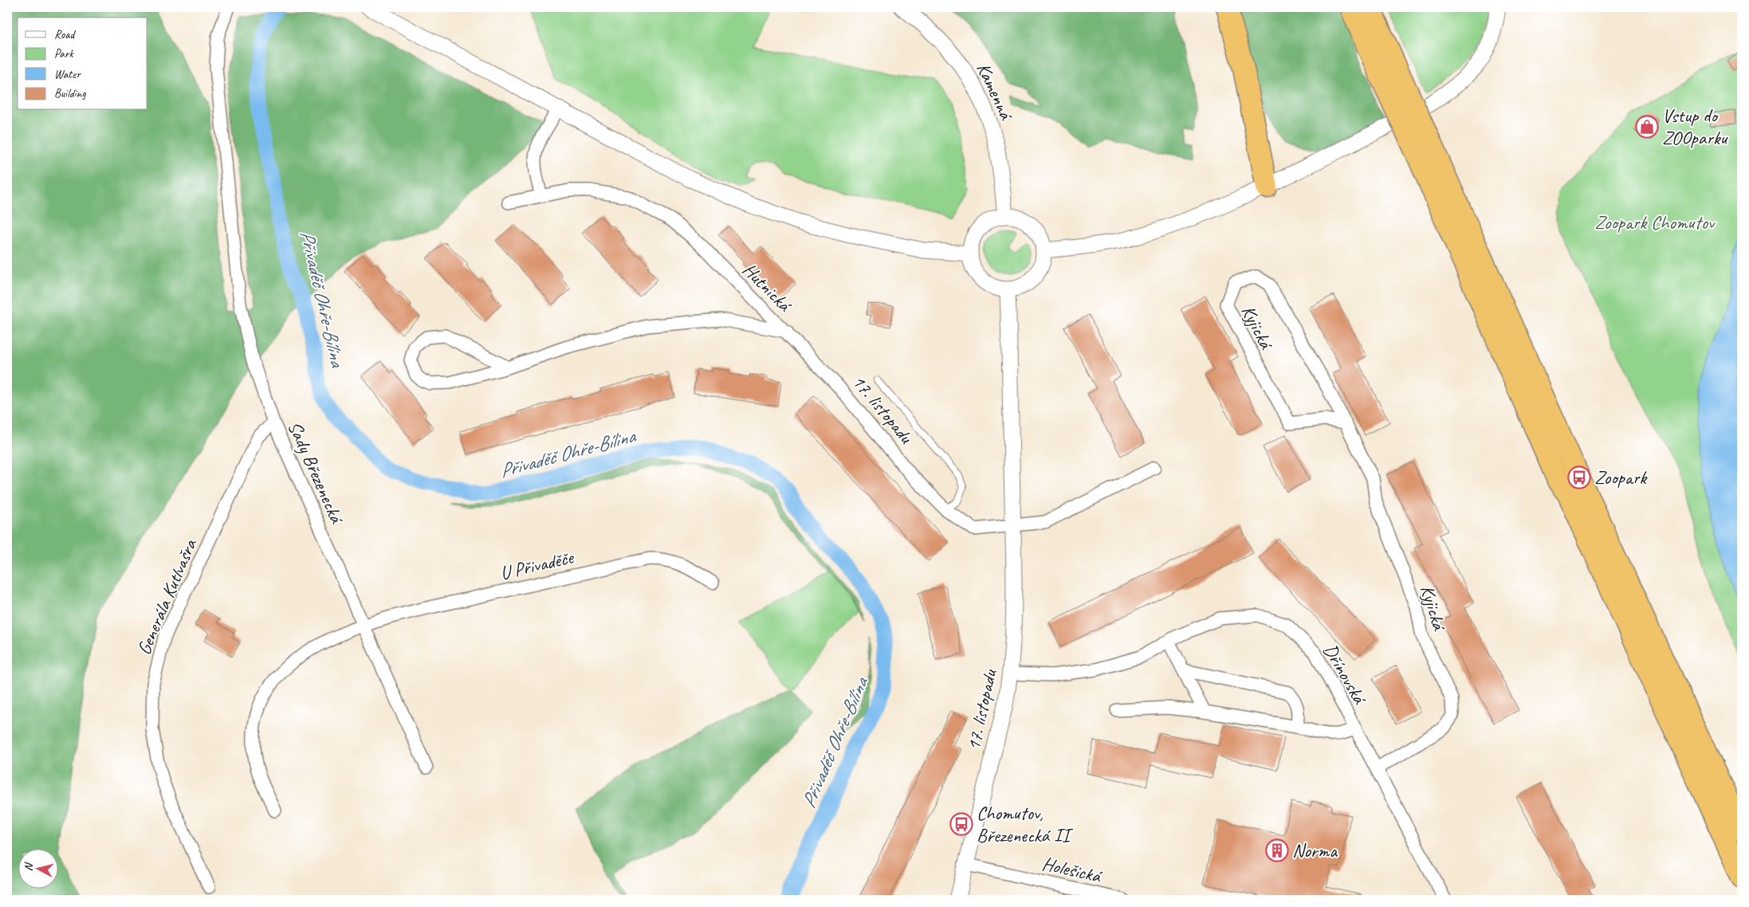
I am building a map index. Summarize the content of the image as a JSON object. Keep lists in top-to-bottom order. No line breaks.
{"streets":{"street":["Kamenná","Hutnická","Kyjická","17. listopadu","Sady Březenecká","U Přivaděče","Generála Kutlvašra","Dřínovská","Holešická"]},"crossings":[["Kamenná","17. listopadu"],["Hutnická","17. listopadu"],["Kyjická","Dřínovská"],["17. listopadu","Dřínovská"],["17. listopadu","Holešická"],["Sady Březenecká","U Přivaděče"],["Sady Březenecká","Generála Kutlvašra"]],"water":["Přivaděč Ohře-Bílina"],"parks":["Zoopark Chomutov"],"places":{"shop":["Vstup do ZOOparku"],"bus stop":["Zoopark","Chomutov, Březenecká II"],"building":["Norma"]},"legend":["Road","Park","Water","Building"],"north":"left"}
